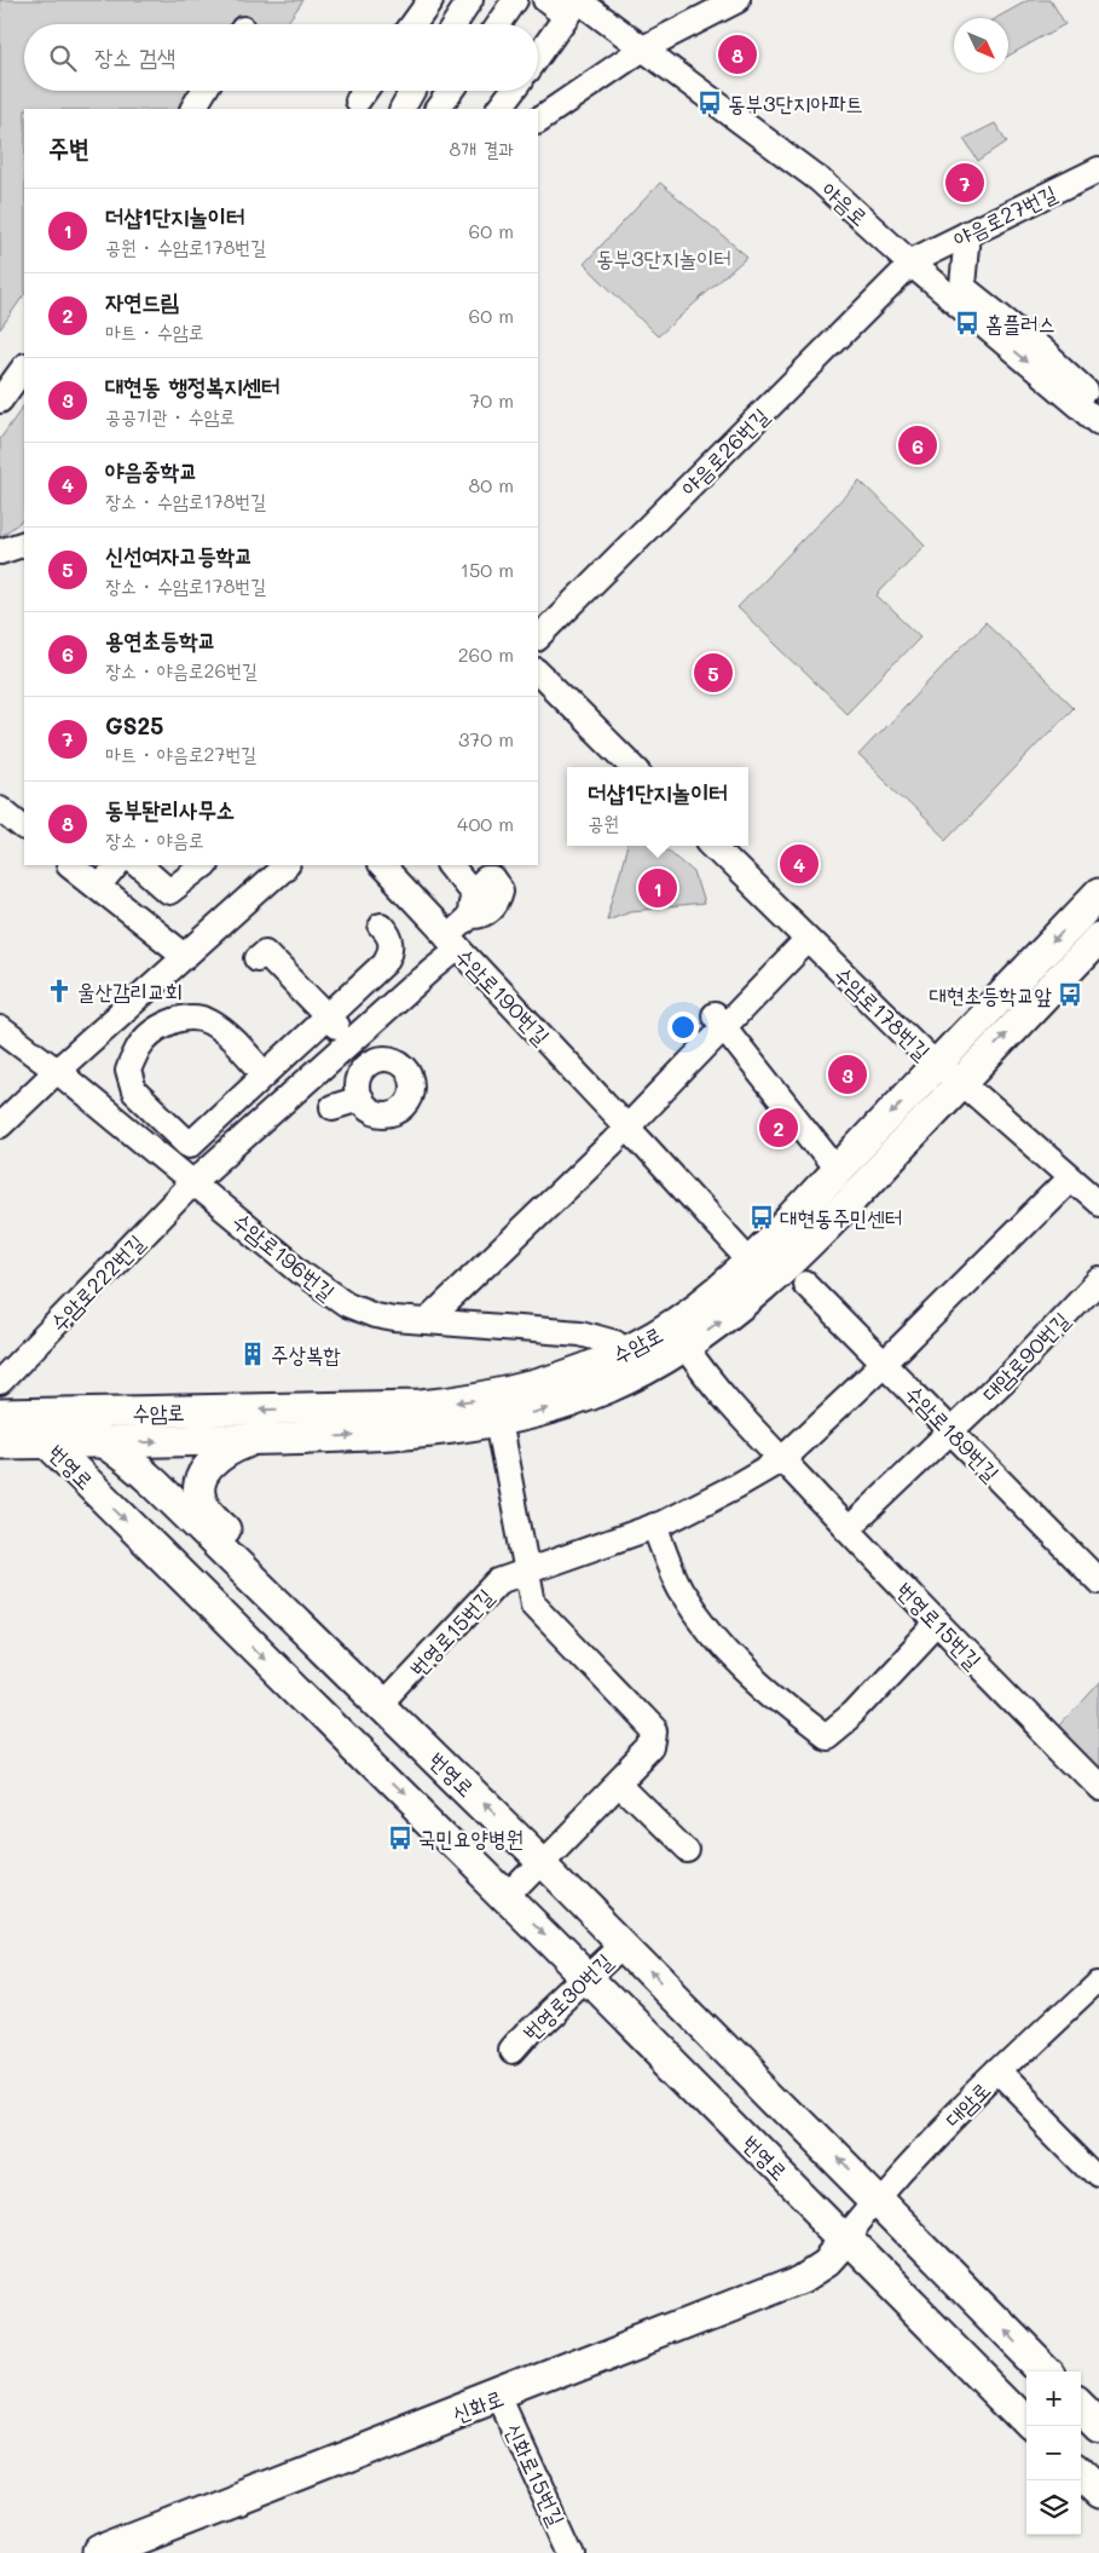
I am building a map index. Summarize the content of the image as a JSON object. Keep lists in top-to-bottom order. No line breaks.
{"streets":{"main road":["수암로","번영로","신화로"],"street":["야음로","야음로27번길","야음로26번길","수암로190번길","수암로178번길","수암로196번길","수암로222번길","대암로90번길","수암로189번길","번영로15번길","번영로30번길","대암로","신화로15번길"]},"crossings":[["야음로","야음로27번길"],["야음로","야음로26번길"],["야음로27번길","야음로26번길"],["수암로190번길","수암로222번길"],["수암로190번길","수암로"],["수암로178번길","수암로"],["수암로196번길","수암로222번길"],["수암로196번길","수암로"],["수암로","수암로189번길"],["수암로","번영로"],["수암로","번영로15번길"],["대암로90번길","수암로189번길"],["대암로90번길","번영로15번길"],["수암로189번길","번영로15번길"],["번영로","번영로15번길"],["번영로","번영로30번길"],["번영로","대암로"],["번영로","신화로"],["대암로","신화로"],["신화로","신화로15번길"]],"parks":["동부3단지놀이터"],"places":{"bus stop":["동부3단지아파트","홈플러스","대현초등학교앞","대현동주민센터","국민요양병원"],"church":["울산감리교회"],"building":["주상복합"]},"north":"bottom right","page":{"search":"장소 검색","pins":["8","7","6","5","4","1","3","2"],"heading":["주변","8개 결과"],"list":[{"mark":"1","name":"더샵1단지놀이터","note":"공원 · 수암로178번길","value":"60 m"},{"mark":"2","name":"자연드림","note":"마트 · 수암로","value":"60 m"},{"mark":"3","name":"대현동 행정복지센터","note":"공공기관 · 수암로","value":"70 m"},{"mark":"4","name":"야음중학교","note":"장소 · 수암로178번길","value":"80 m"},{"mark":"5","name":"신선여자고등학교","note":"장소 · 수암로178번길","value":"150 m"},{"mark":"6","name":"용연초등학교","note":"장소 · 야음로26번길","value":"260 m"},{"mark":"7","name":"GS25","note":"마트 · 야음로27번길","value":"370 m"},{"mark":"8","name":"동부돤리사무소","note":"장소 · 야음로","value":"400 m"}],"popup":["더샵1단지놀이터","공원"],"map_buttons":["+","−"]}}
